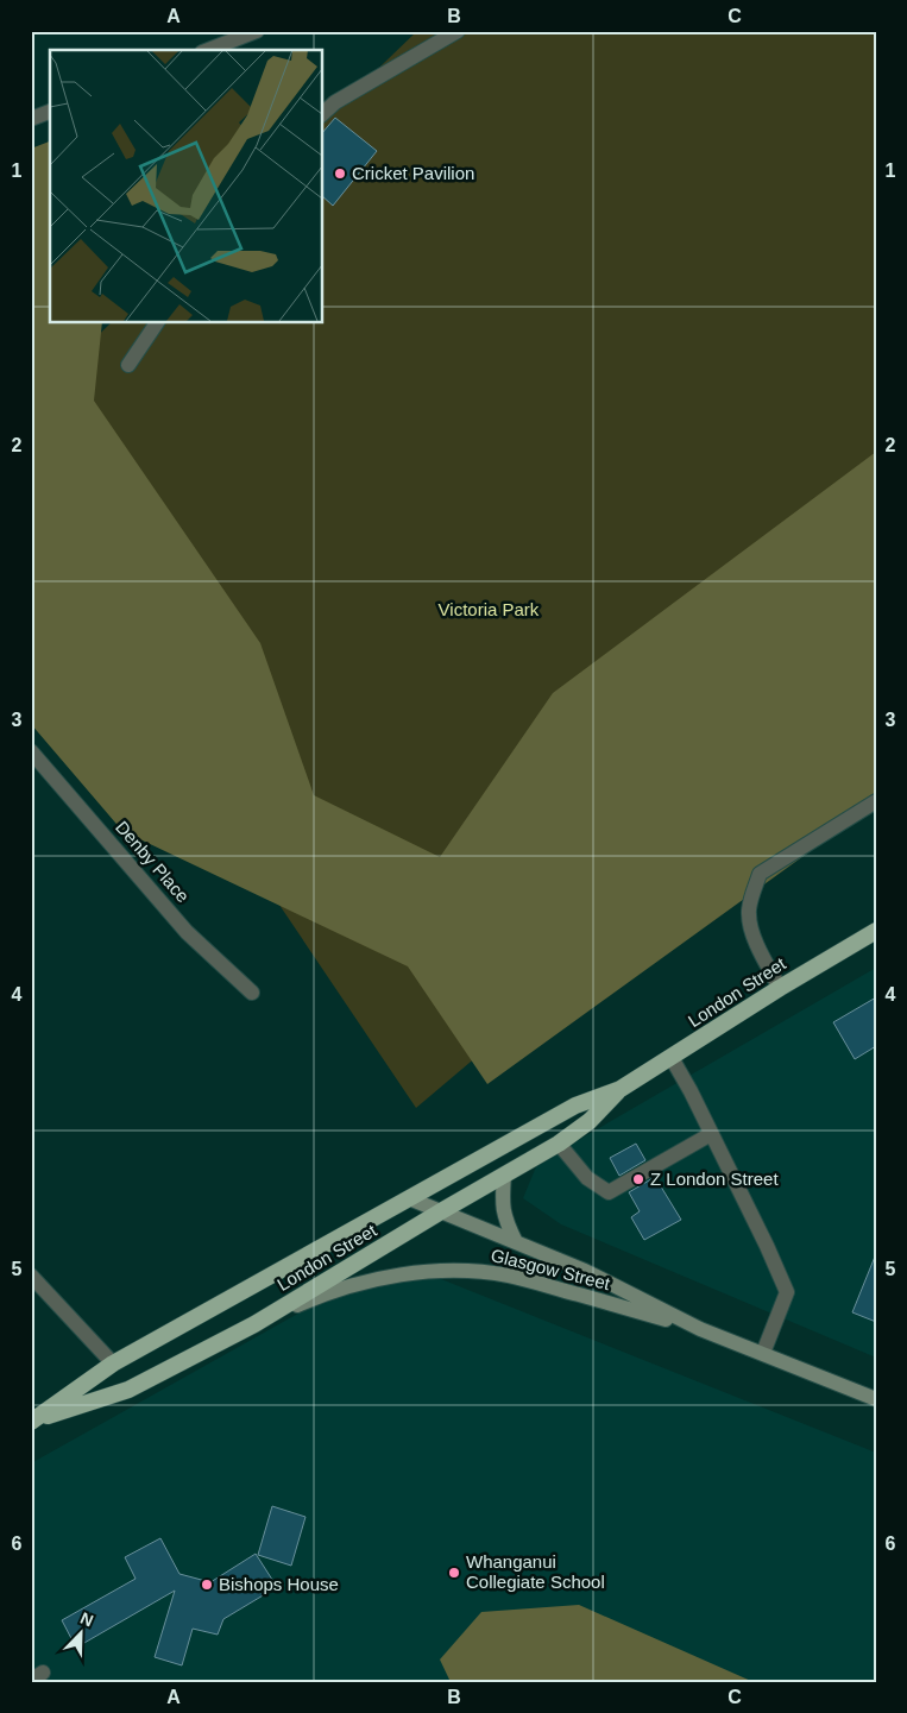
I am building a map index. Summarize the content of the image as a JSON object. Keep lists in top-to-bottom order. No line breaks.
{"streets":{"highway":["London Street"],"main road":["Glasgow Street"],"street":["Denby Place"]},"crossings":[["London Street","Glasgow Street"]],"parks":["Victoria Park"],"places":["Cricket Pavilion","Z London Street","Whanganui Collegiate School","Bishops House"],"north":"top right","grid":{"columns":["A","B","C"],"rows":["1","2","3","4","5","6"]}}
